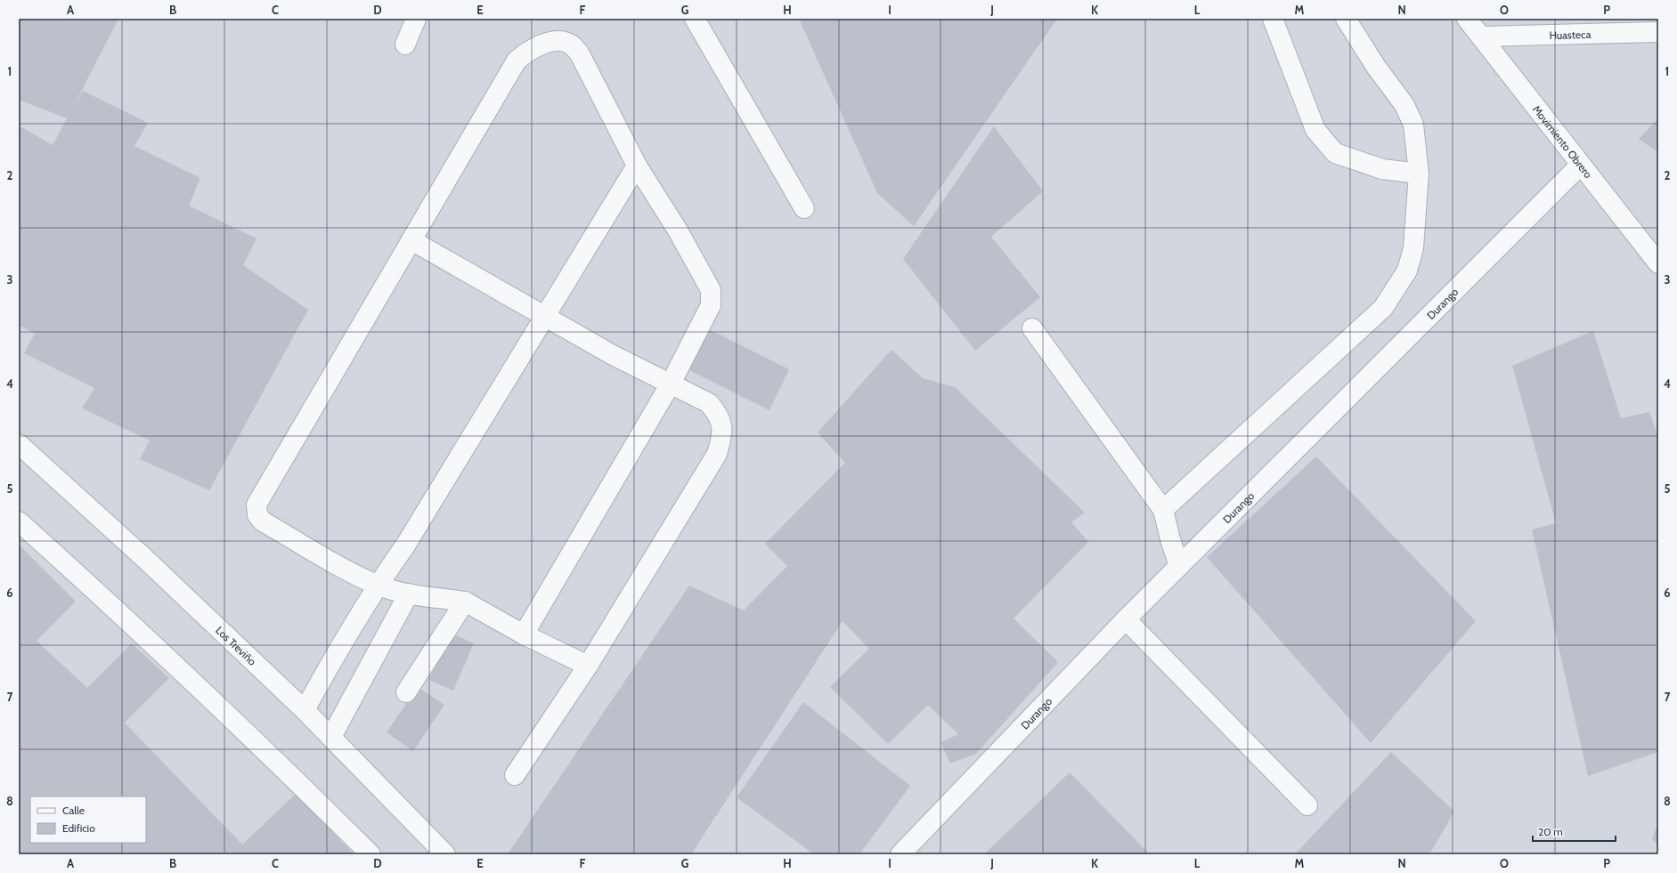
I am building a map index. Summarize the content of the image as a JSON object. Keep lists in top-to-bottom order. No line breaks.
{"streets":{"street":["Huasteca","Movimiento Obrero","Durango","Los Treviño"]},"crossings":[["Huasteca","Movimiento Obrero"],["Movimiento Obrero","Durango"]],"legend":["Calle","Edificio"],"scale_bar":"20 m","grid":{"columns":["A","B","C","D","E","F","G","H","I","J","K","L","M","N","O","P"],"rows":["1","2","3","4","5","6","7","8"]}}
